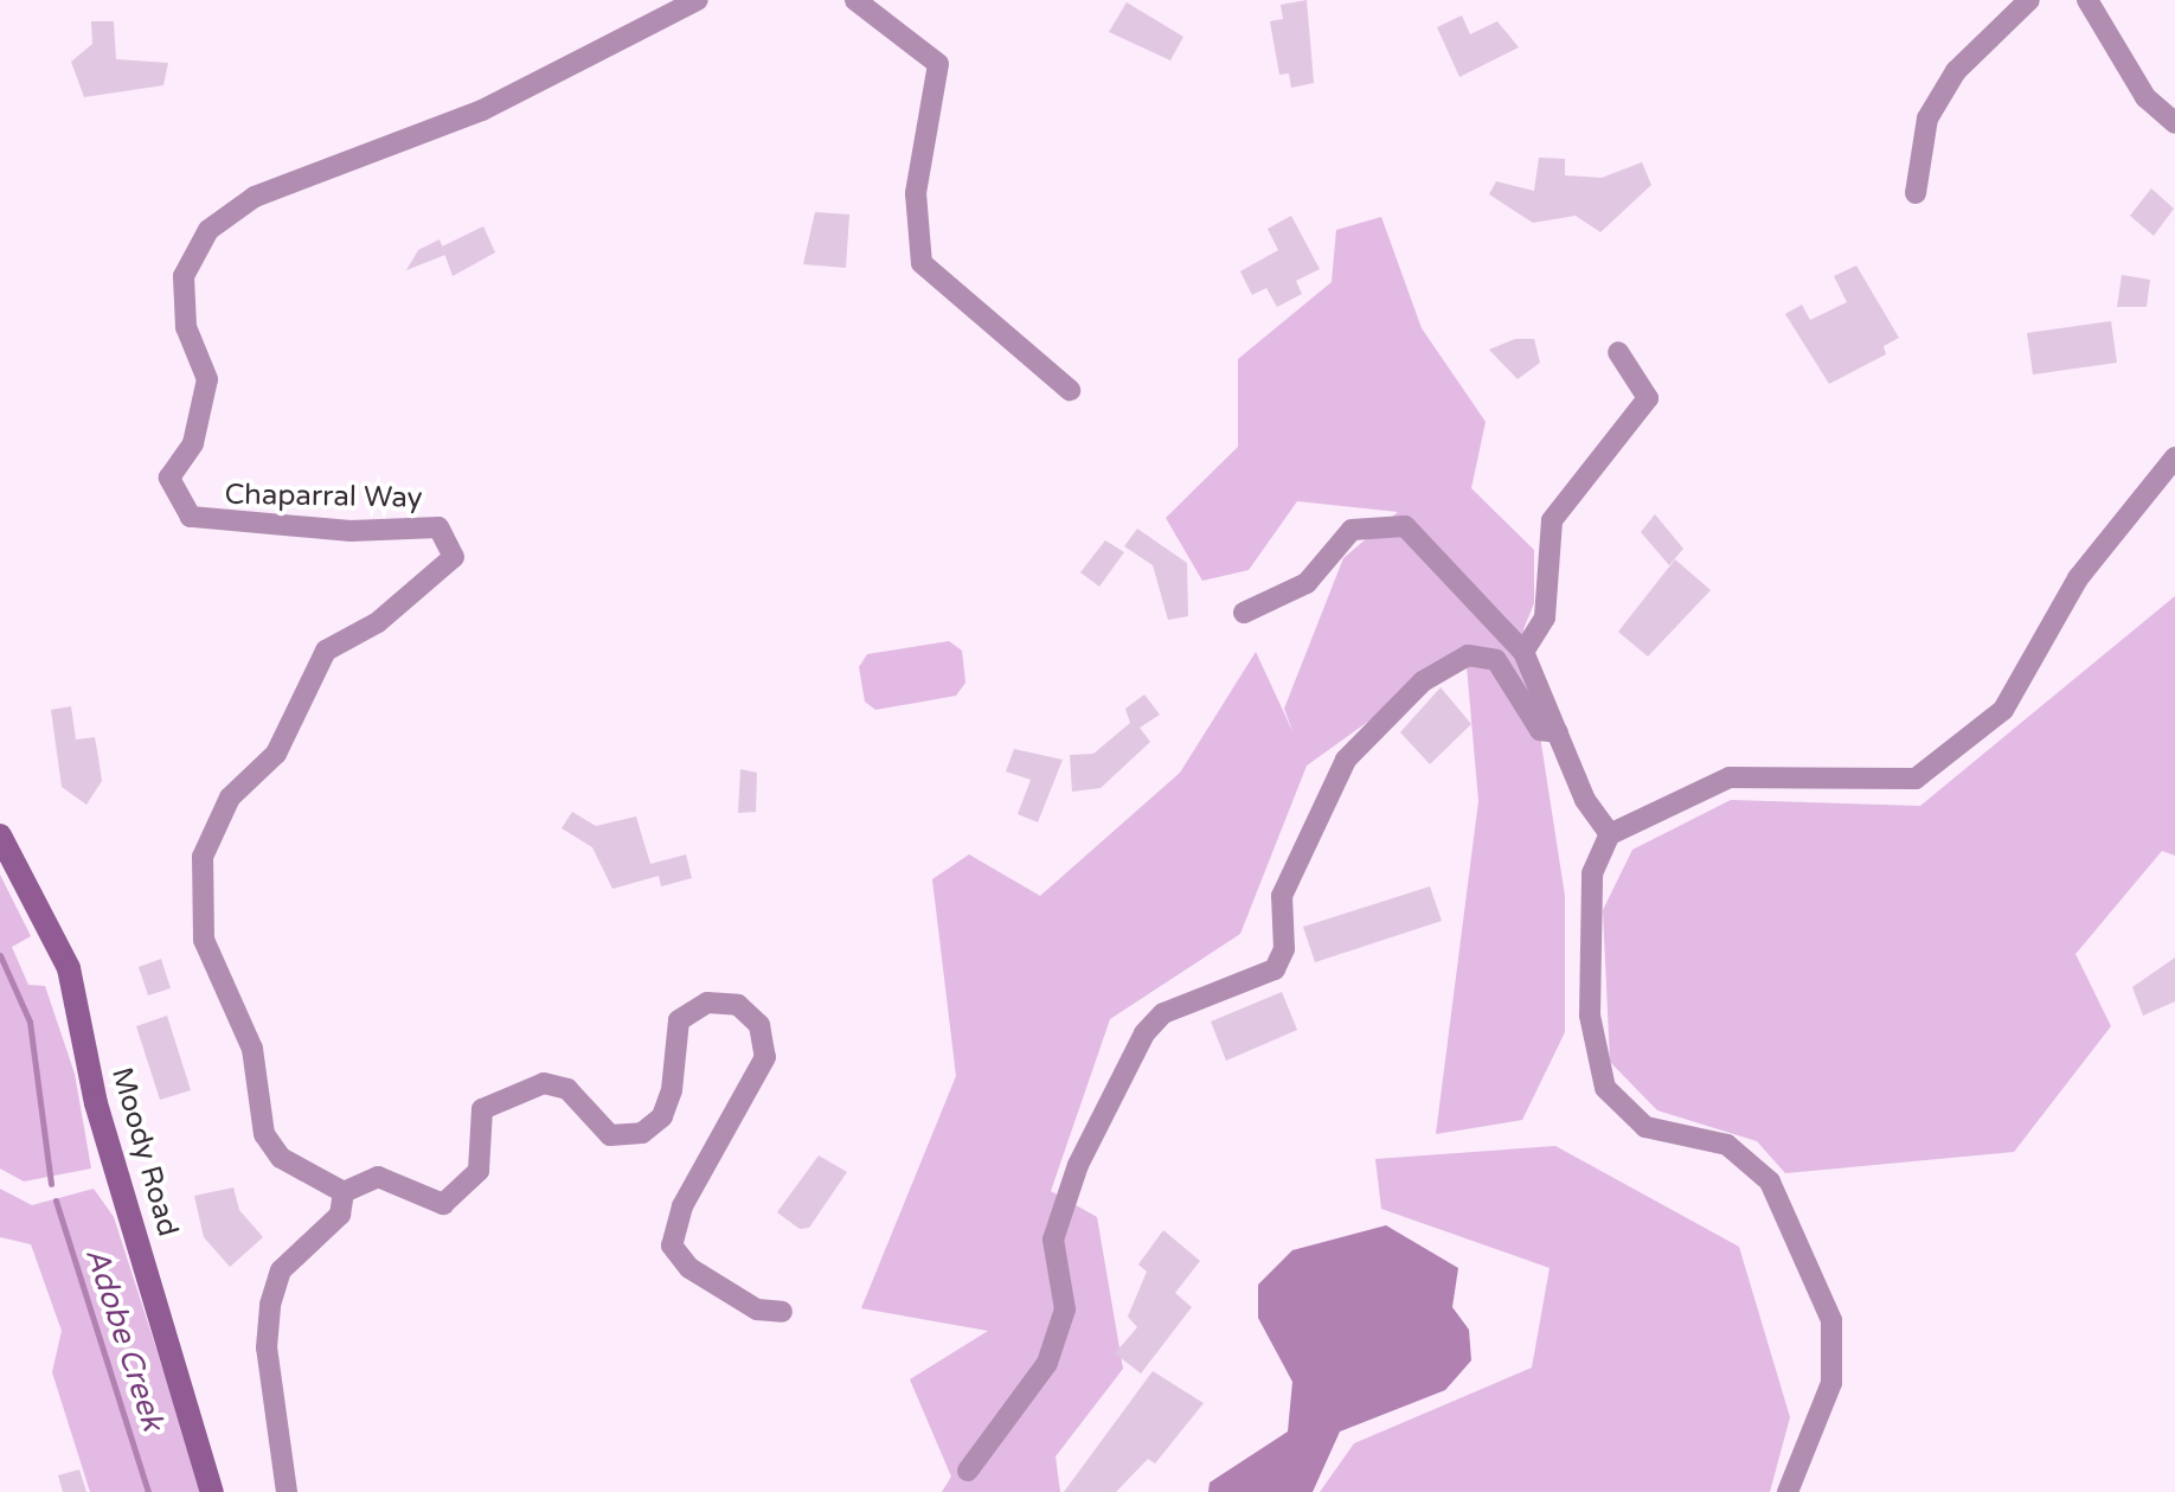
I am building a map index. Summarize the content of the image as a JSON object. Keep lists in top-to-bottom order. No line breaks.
{"streets":{"street":["Chaparral Way","Moody Road"]},"water":["Adobe Creek"]}
